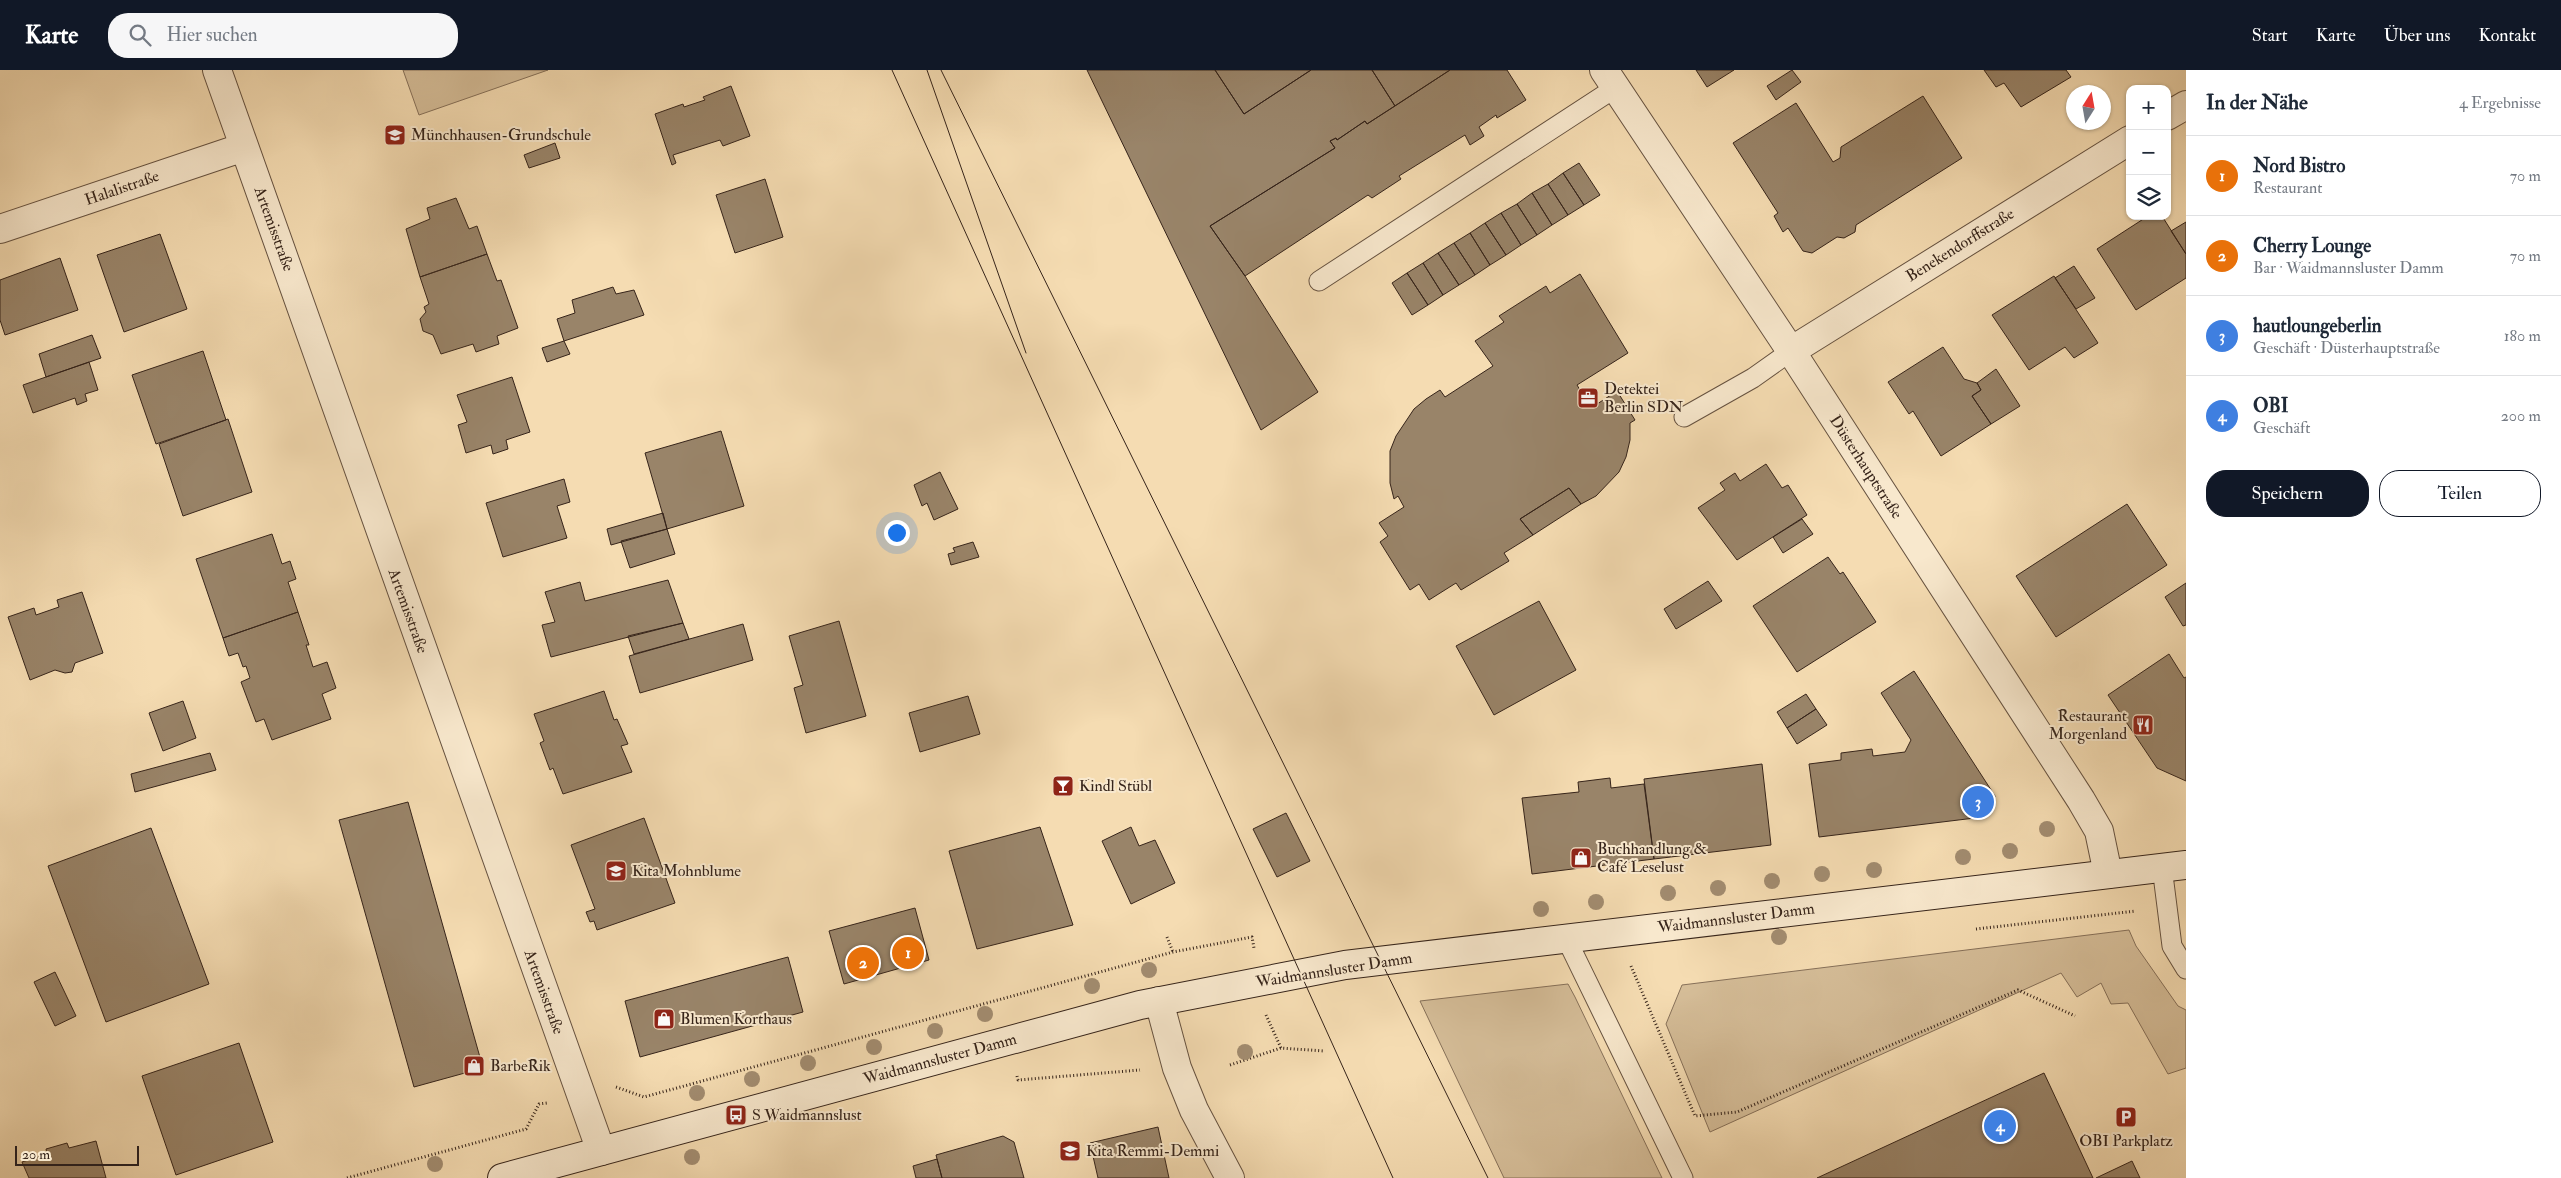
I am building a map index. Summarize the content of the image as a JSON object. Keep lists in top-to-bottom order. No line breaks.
{"streets":{"street":["Halalistraße","Artemisstraße","Benekendorffstraße","Düsterhauptstraße","Waidmannsluster Damm"]},"crossings":[["Halalistraße","Artemisstraße"],["Artemisstraße","Waidmannsluster Damm"],["Benekendorffstraße","Düsterhauptstraße"],["Düsterhauptstraße","Waidmannsluster Damm"]],"places":{"school or university":["Münchhausen-Grundschule","Kita Mohnblume","Kita Remmi-Demmi"],"office":["Detektei Berlin SDN"],"restaurant":["Restaurant Morgenland"],"bar":["Kindl Stübl"],"shop":["Buchhandlung & Café Leselust","Blumen Korthaus","BarbeRik"],"bus stop":["S Waidmannslust"],"parking":["OBI Parkplatz"]},"scale_bar":"20 m","north":"top","page":{"header":"Karte","search":"Hier suchen","nav":["Start","Karte","Über uns","Kontakt"],"heading":["In der Nähe","4 Ergebnisse"],"map_buttons":["+","−"],"list":[{"mark":"1","name":"Nord Bistro","note":"Restaurant","value":"70 m"},{"mark":"2","name":"Cherry Lounge","note":"Bar · Waidmannsluster Damm","value":"70 m"},{"mark":"3","name":"hautloungeberlin","note":"Geschäft · Düsterhauptstraße","value":"180 m"},{"mark":"4","name":"OBI","note":"Geschäft","value":"200 m"}],"buttons":["Speichern","Teilen"],"pins":["3","1","2","4"],"scale":"20 m"}}
